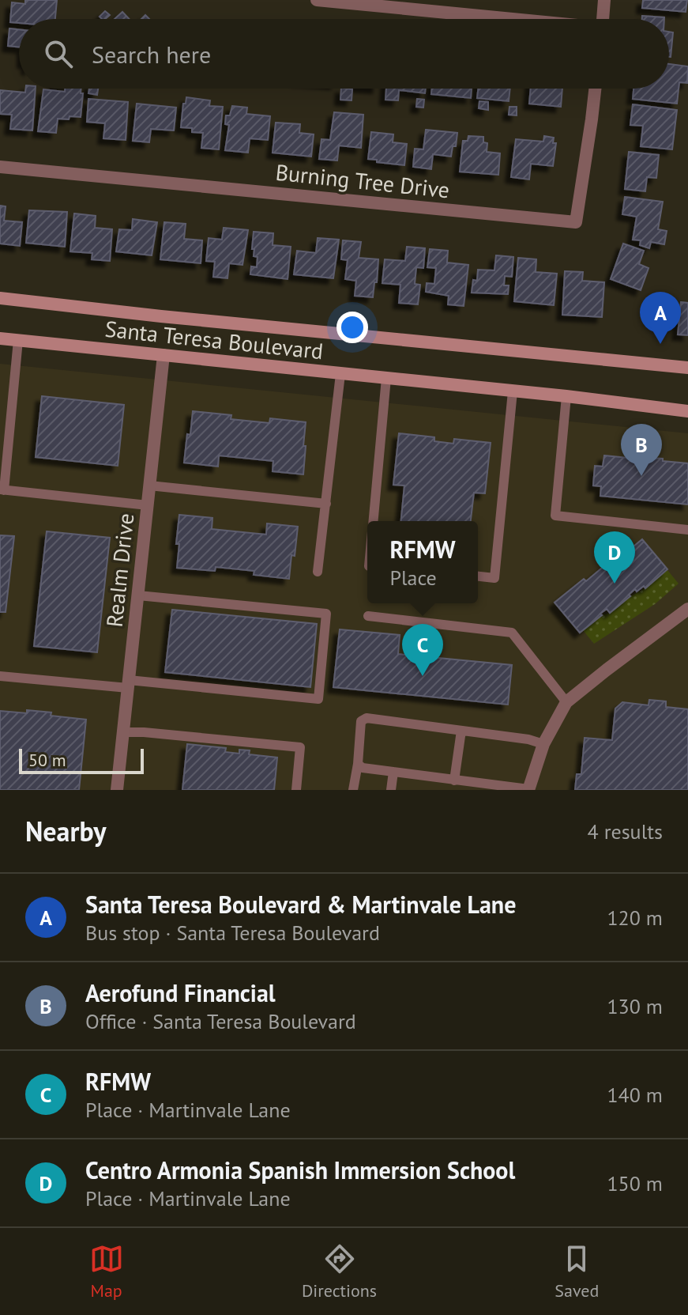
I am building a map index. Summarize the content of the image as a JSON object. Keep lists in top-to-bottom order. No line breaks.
{"streets":{"main road":["Santa Teresa Boulevard"],"street":["Burning Tree Drive","Realm Drive"]},"crossings":[["Santa Teresa Boulevard","Realm Drive"]],"scale_bar":"50 m","page":{"search":"Search here","pins":["A","B","D","C"],"popup":["RFMW","Place"],"scale":"50 m","heading":["Nearby","4 results"],"list":[{"mark":"A","name":"Santa Teresa Boulevard & Martinvale Lane","note":"Bus stop · Santa Teresa Boulevard","value":"120 m"},{"mark":"B","name":"Aerofund Financial","note":"Office · Santa Teresa Boulevard","value":"130 m"},{"mark":"C","name":"RFMW","note":"Place · Martinvale Lane","value":"140 m"},{"mark":"D","name":"Centro Armonia Spanish Immersion School","note":"Place · Martinvale Lane","value":"150 m"}],"nav":["Map","Directions","Saved"]}}
